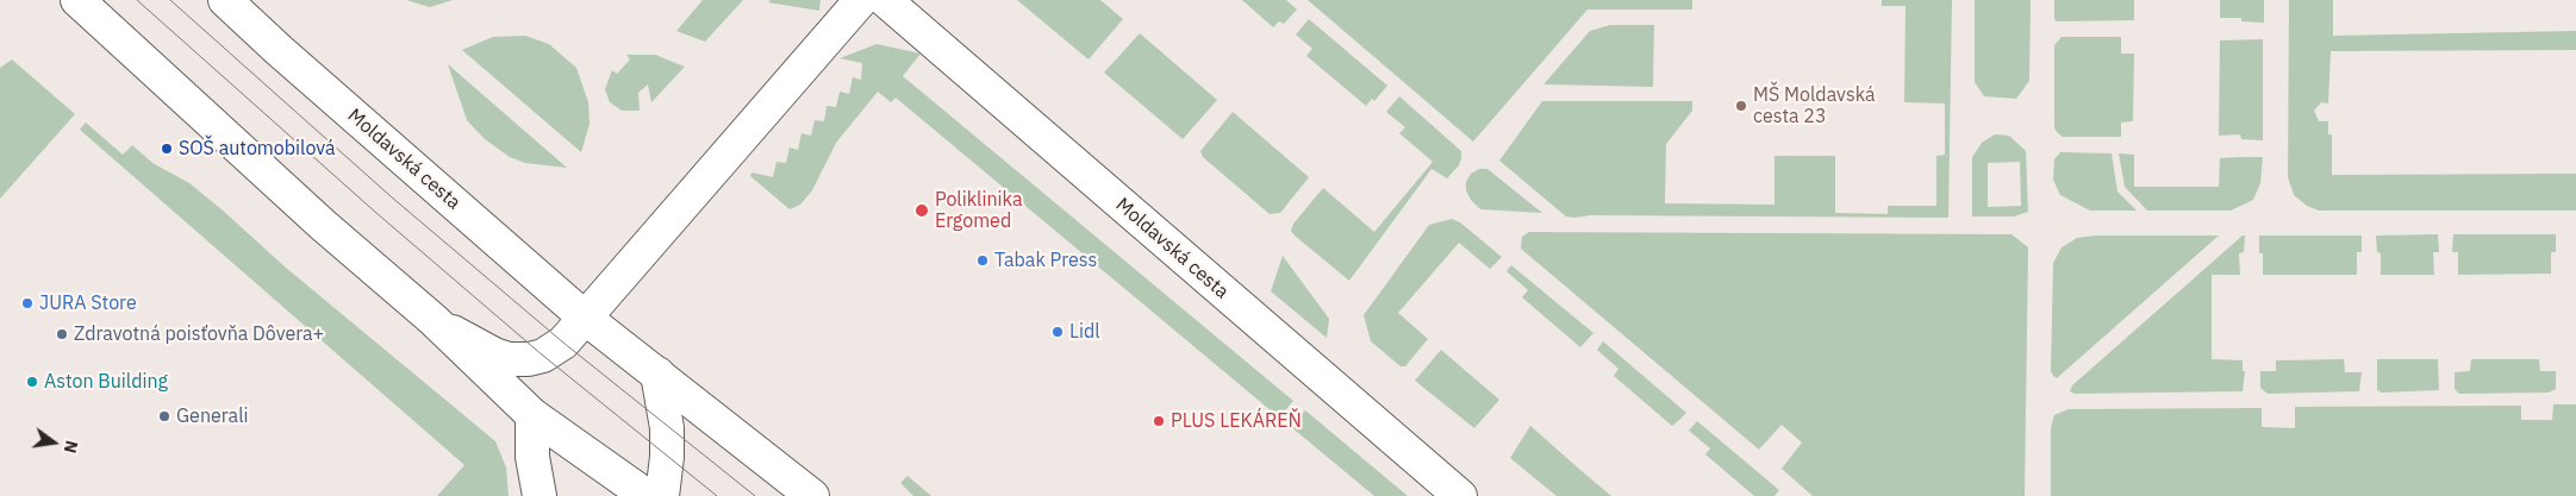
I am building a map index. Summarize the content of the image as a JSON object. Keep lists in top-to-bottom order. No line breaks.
{"streets":{"street":["Moldavská cesta"]},"places":["MŠ Moldavská cesta 23","SOŠ automobilová","Poliklinika Ergomed","Tabak Press","JURA Store","Lidl","Zdravotná poisťovňa Dôvera+","Aston Building","Generali","PLUS LEKÁREŇ"],"north":"right"}
